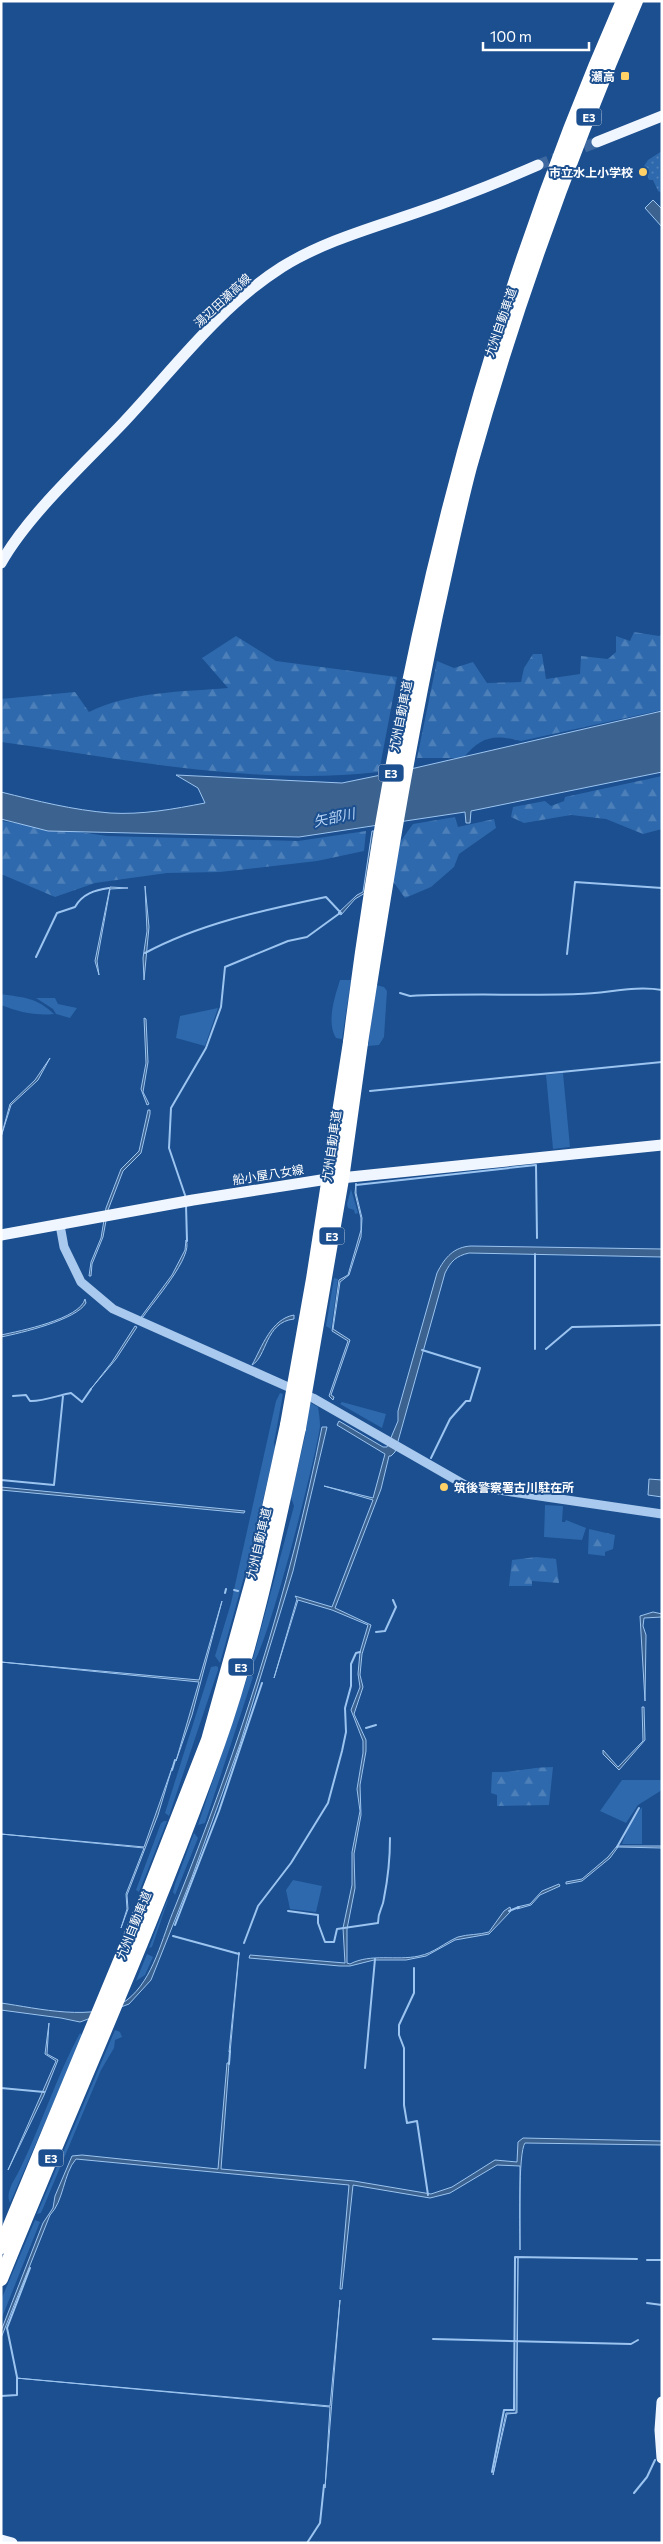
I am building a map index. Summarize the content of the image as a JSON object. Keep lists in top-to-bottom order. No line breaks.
{"streets":{"highway":["E3","九州自動車道"],"main road":["湯辺田瀬高線","船小屋八女線"]},"water":["矢部川"],"places":{"transit":["瀬高"],"other":["市立水上小学校","筑後警察署古川駐在所"]},"scale_bar":"100 m"}
